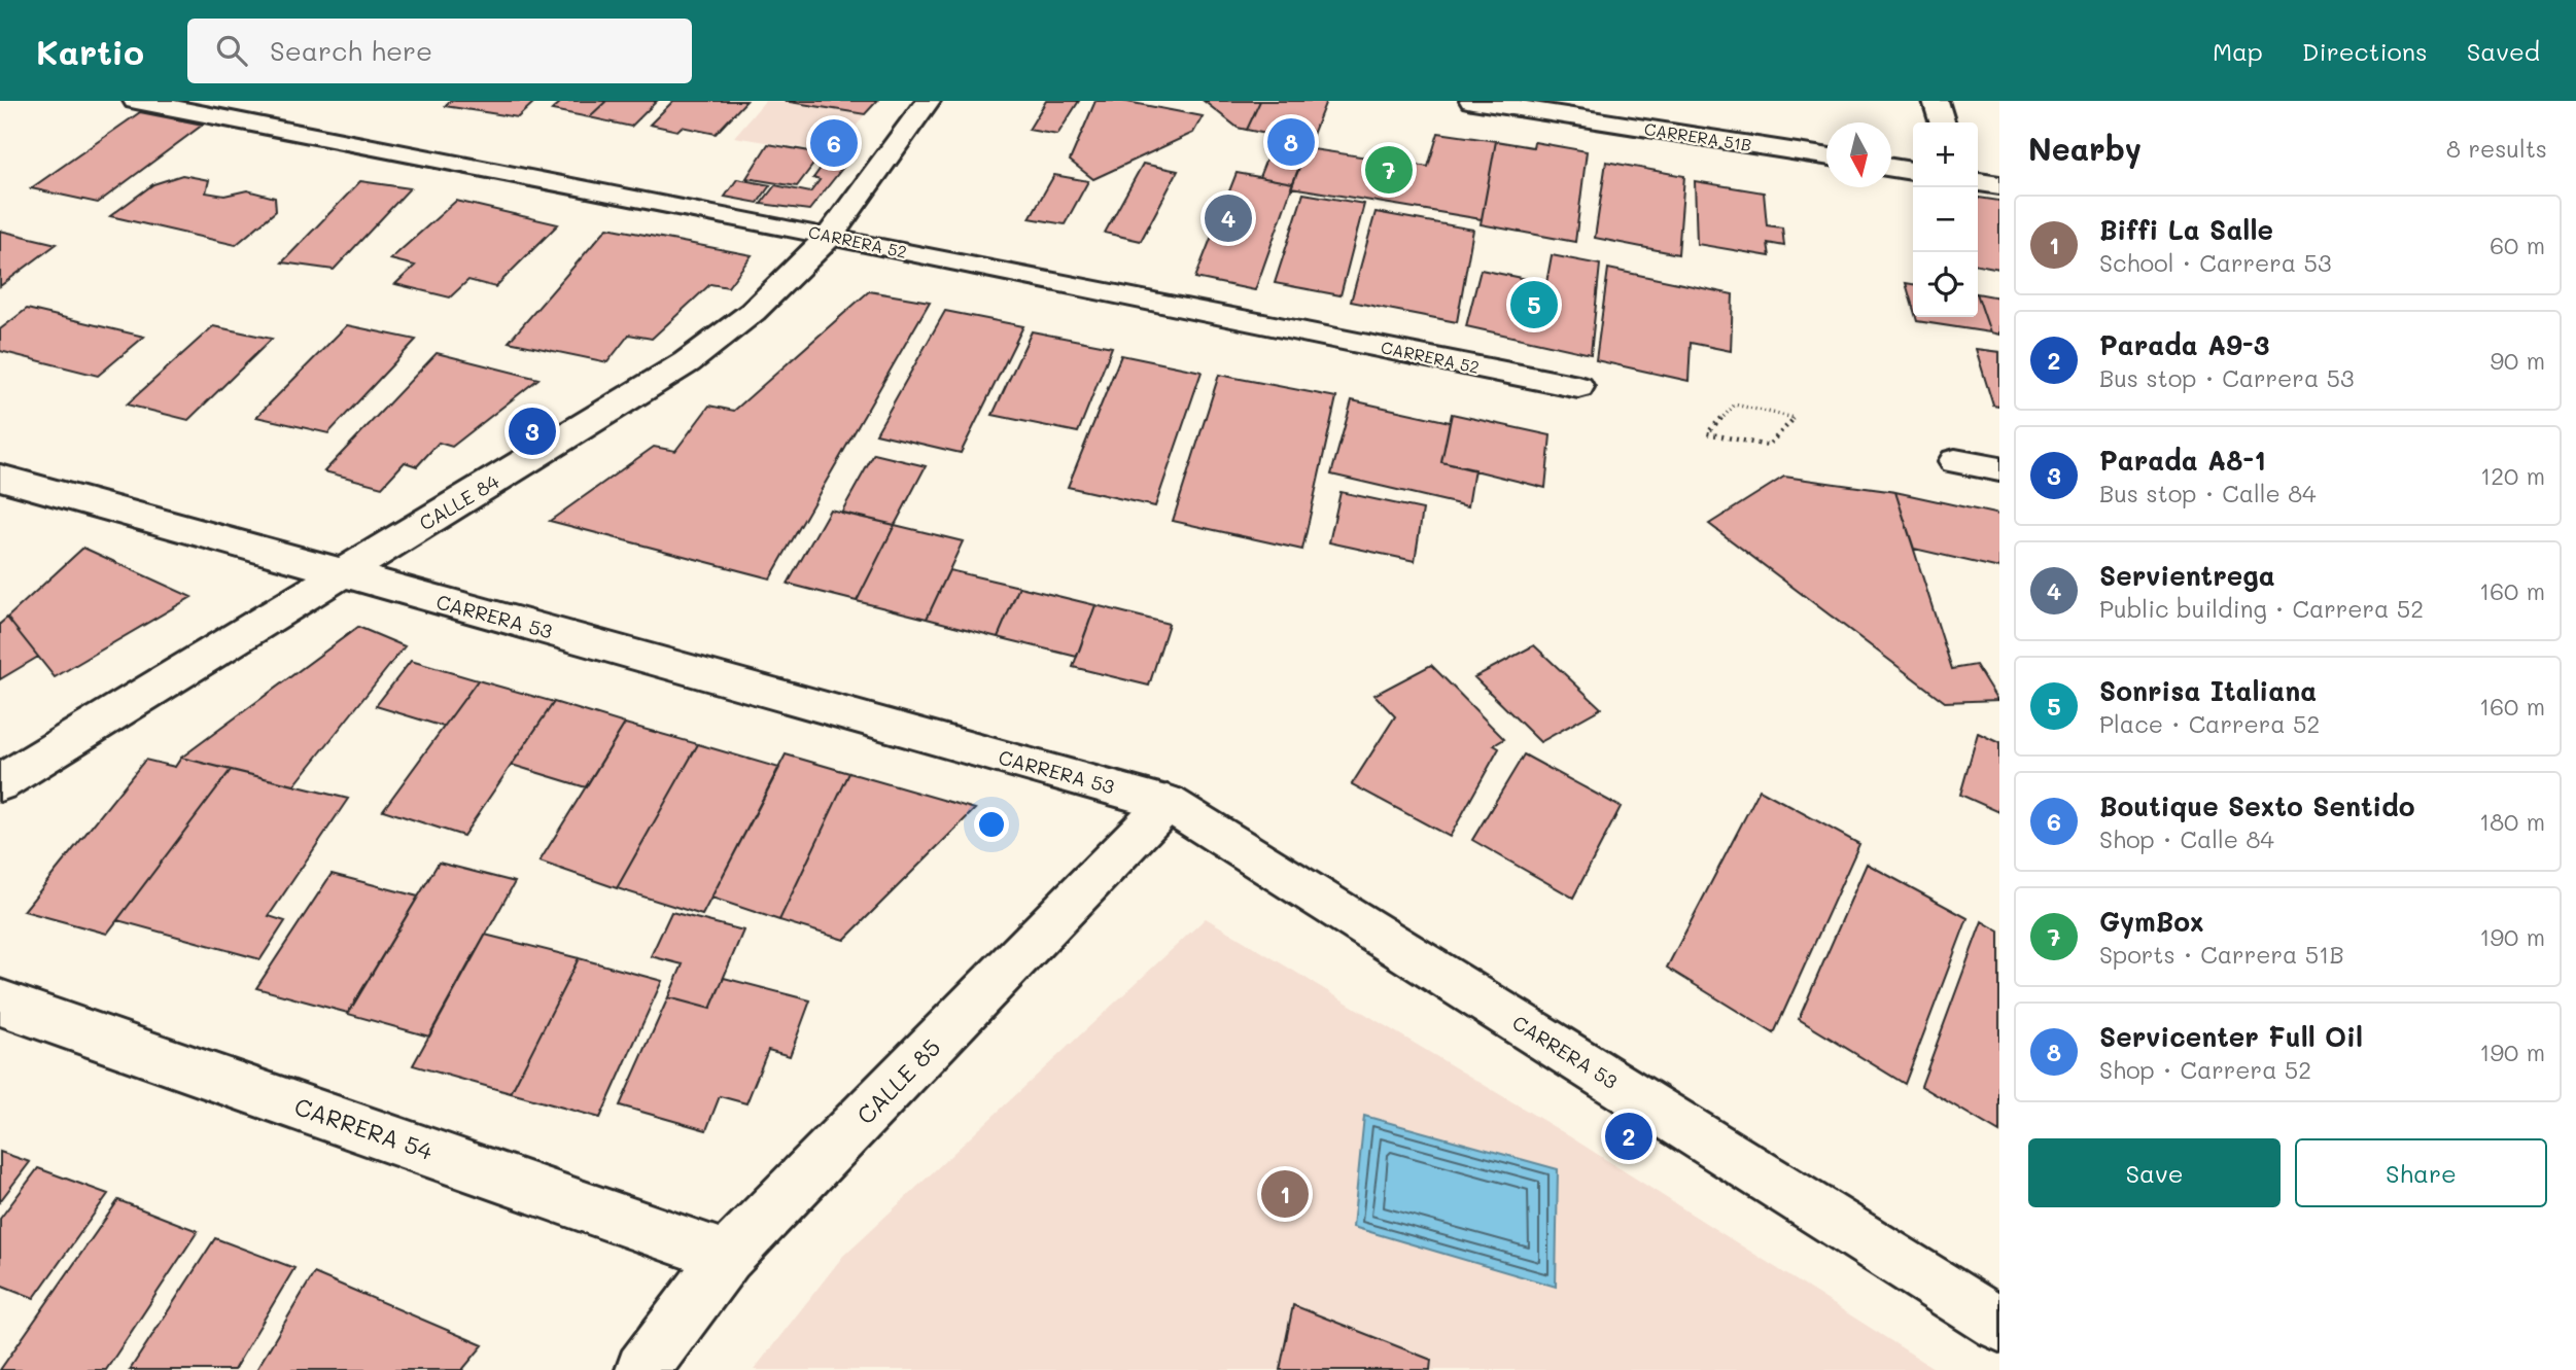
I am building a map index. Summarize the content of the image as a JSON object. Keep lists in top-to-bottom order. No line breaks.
{"streets":{"street":["CARRERA 51B","CARRERA 52","CALLE 84","CARRERA 53","CALLE 85","CARRERA 54"]},"crossings":[["CARRERA 52","CALLE 84"],["CALLE 84","CARRERA 53"],["CARRERA 53","CALLE 85"],["CALLE 85","CARRERA 54"]],"north":"bottom","page":{"header":"Kartio","search":"Search here","nav":["Map","Directions","Saved"],"heading":["Nearby","8 results"],"pins":["8","6","7","4","5","3","2","1"],"map_buttons":["+","−"],"list":[{"mark":"1","name":"Biffi La Salle","note":"School · Carrera 53","value":"60 m"},{"mark":"2","name":"Parada A9-3","note":"Bus stop · Carrera 53","value":"90 m"},{"mark":"3","name":"Parada A8-1","note":"Bus stop · Calle 84","value":"120 m"},{"mark":"4","name":"Servientrega","note":"Public building · Carrera 52","value":"160 m"},{"mark":"5","name":"Sonrisa Italiana","note":"Place · Carrera 52","value":"160 m"},{"mark":"6","name":"Boutique Sexto Sentido","note":"Shop · Calle 84","value":"180 m"},{"mark":"7","name":"GymBox","note":"Sports · Carrera 51B","value":"190 m"},{"mark":"8","name":"Servicenter Full Oil","note":"Shop · Carrera 52","value":"190 m"}],"buttons":["Save","Share"]}}
